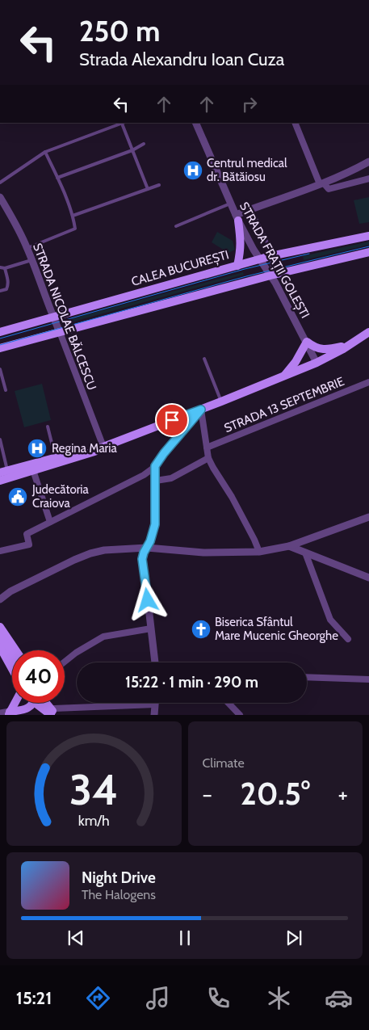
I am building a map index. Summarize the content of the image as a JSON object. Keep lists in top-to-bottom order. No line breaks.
{"streets":{"main road":["CALEA BUCUREȘTI"],"street":["STRADA FRAȚII GOLEȘTI","STRADA NICOLAE BĂLCESCU","STRADA 13 SEPTEMBRIE"]},"crossings":[["STRADA FRAȚII GOLEȘTI","CALEA BUCUREȘTI"],["CALEA BUCUREȘTI","STRADA NICOLAE BĂLCESCU"]],"places":{"hospital":["Centrul medical dr. Bătăiosu","Regina Maria"],"public building":["Judecătoria Craiova"],"church":["Biserica Sfântul Mare Mucenic Gheorghe"]},"page":{"turn":["250 m","Strada Alexandru Ioan Cuza"],"limit":"40","trip":"15:22 · 1 min · 290 m","tile":"Climate","heat":["−","20.5°","+"],"song":["Night Drive","The Halogens"],"tabs":"15:21","gauge":["34","km/h"]}}
